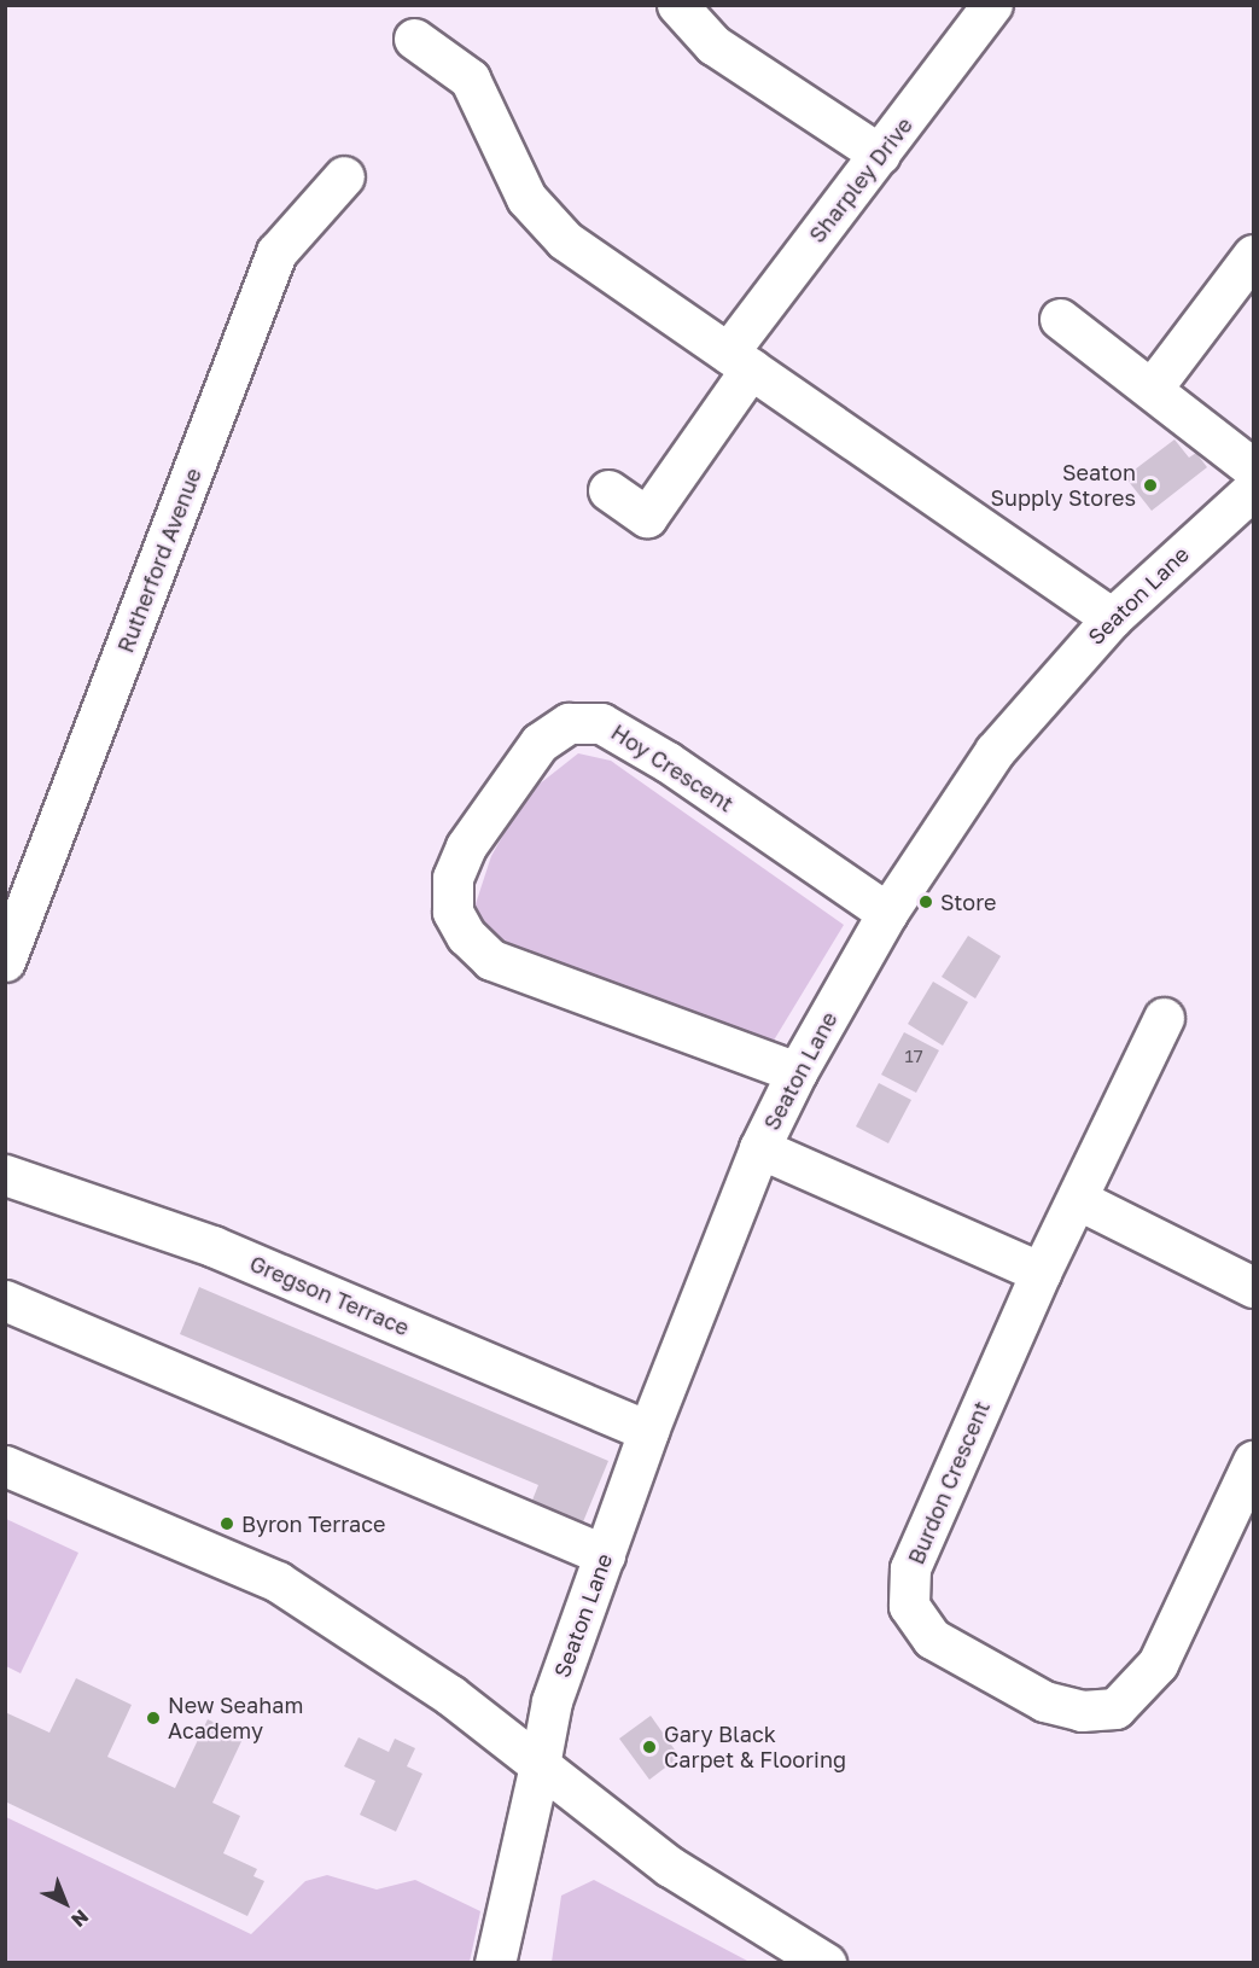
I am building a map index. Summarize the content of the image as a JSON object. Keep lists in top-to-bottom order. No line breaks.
{"streets":{"street":["Sharpley Drive","Rutherford Avenue","Seaton Lane","Hoy Crescent","Gregson Terrace","Burdon Crescent"]},"crossings":[["Seaton Lane","Hoy Crescent"],["Seaton Lane","Gregson Terrace"]],"places":["Seaton Supply Stores","Store","Byron Terrace","New Seaham Academy","Gary Black Carpet & Flooring"],"house_numbers":["17"],"north":"bottom right"}
